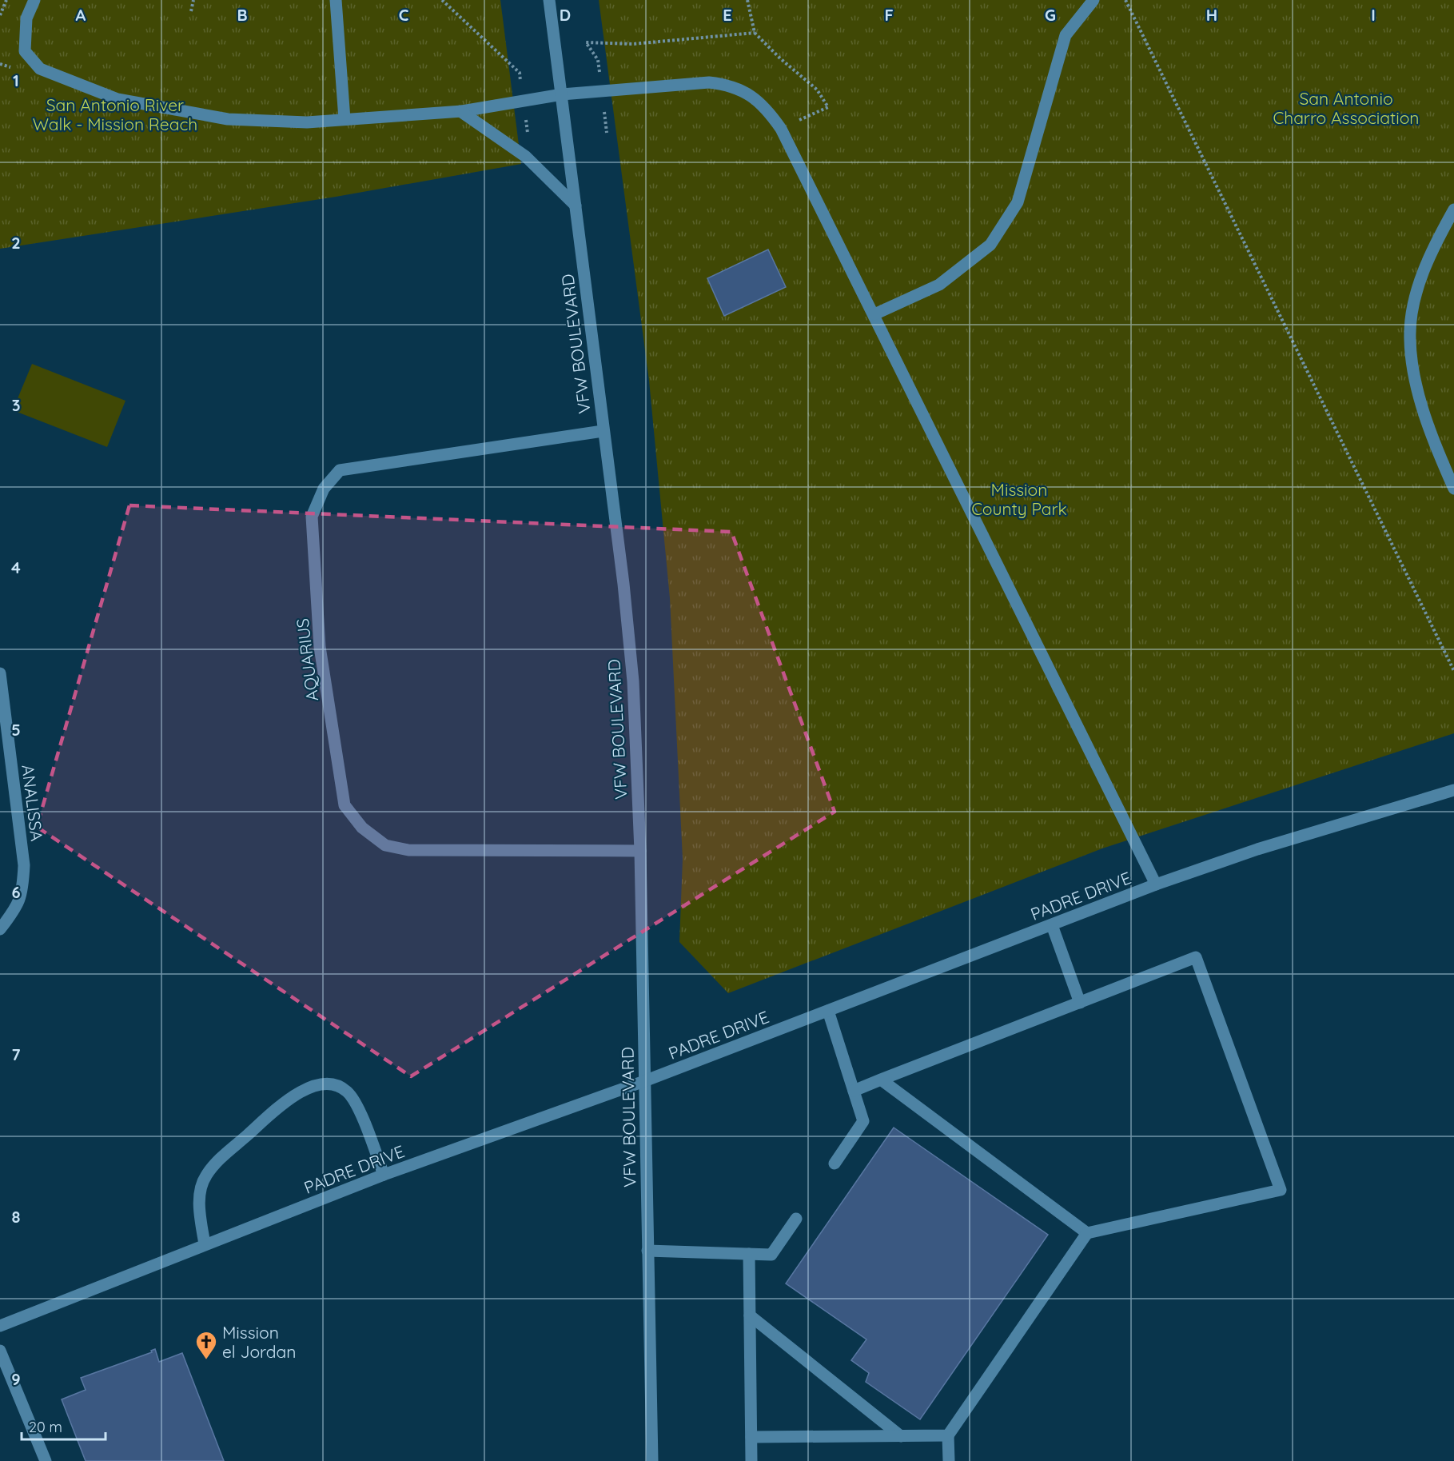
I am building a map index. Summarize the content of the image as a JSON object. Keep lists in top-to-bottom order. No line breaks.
{"streets":{"street":["VFW BOULEVARD","AQUARIUS","ANALISSA","PADRE DRIVE"]},"crossings":[["VFW BOULEVARD","AQUARIUS"],["VFW BOULEVARD","PADRE DRIVE"]],"parks":["San Antonio Charro Association","San Antonio River Walk - Mission Reach","Mission County Park"],"places":{"church":["Mission el Jordan"]},"scale_bar":"20 m","grid":{"columns":["A","B","C","D","E","F","G","H","I"],"rows":["1","2","3","4","5","6","7","8","9"]}}
